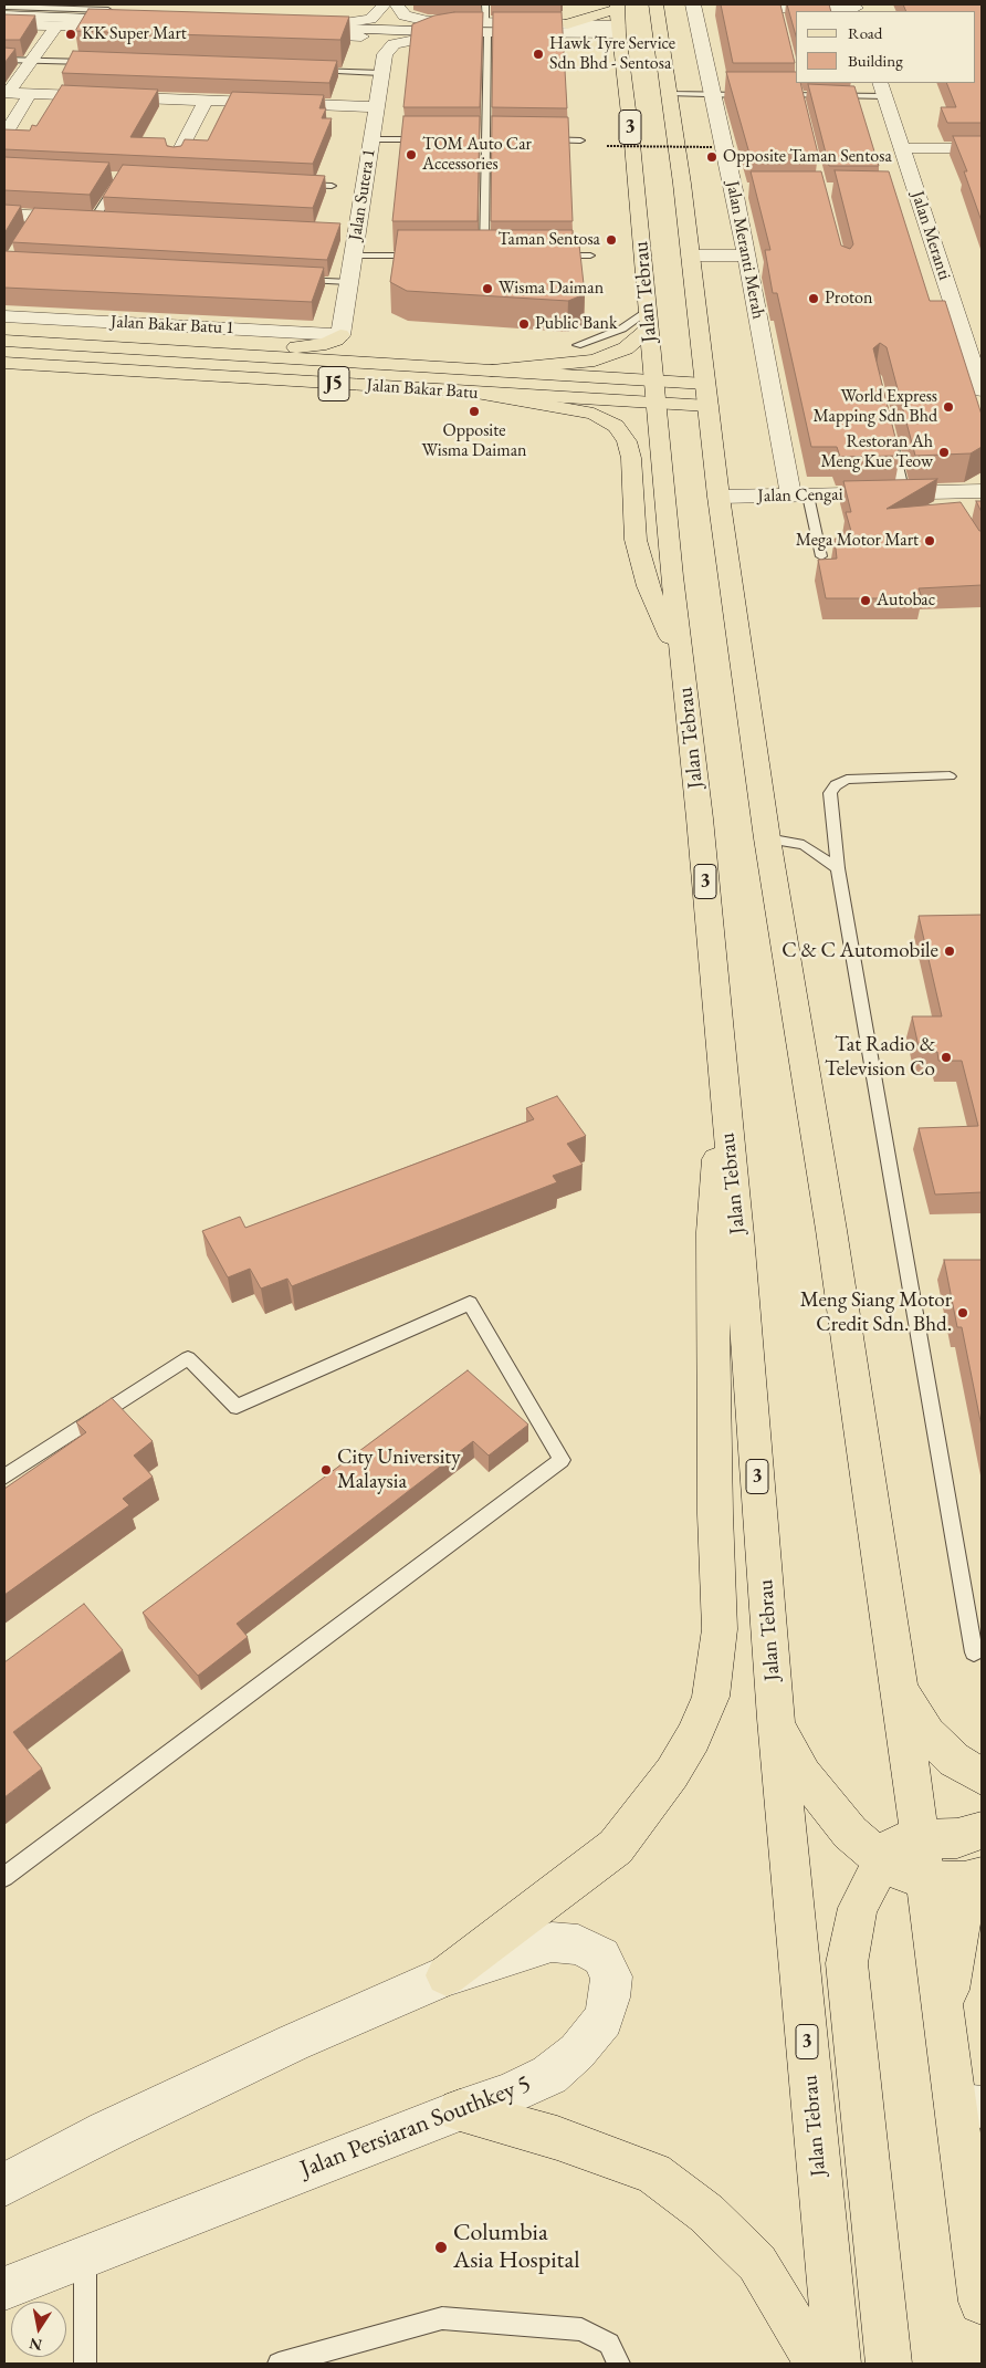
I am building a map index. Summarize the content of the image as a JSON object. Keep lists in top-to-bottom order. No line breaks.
{"streets":{"main road":["3","Jalan Tebrau","J5","Jalan Bakar Batu"],"street":["Jalan Sutera 1","Jalan Meranti","Jalan Meranti Merah","Jalan Bakar Batu 1","Jalan Cengai","Jalan Persiaran Southkey 5"]},"crossings":[["3","Jalan Bakar Batu"],["3","Jalan Cengai"],["Jalan Sutera 1","Jalan Bakar Batu 1"],["Jalan Meranti Merah","Jalan Cengai"],["Jalan Tebrau","Jalan Bakar Batu"]],"places":["KK Super Mart","Hawk Tyre Service Sdn Bhd - Sentosa","TOM Auto Car Accessories","Opposite Taman Sentosa","Taman Sentosa","Wisma Daiman","Proton","Public Bank","World Express Mapping Sdn Bhd","Opposite Wisma Daiman","Restoran Ah Meng Kue Teow","Mega Motor Mart","Autobac","C & C Automobile","Tat Radio & Television Co","Meng Siang Motor Credit Sdn. Bhd.","City University Malaysia","Columbia Asia Hospital"],"legend":["Road","Building"],"north":"bottom"}
